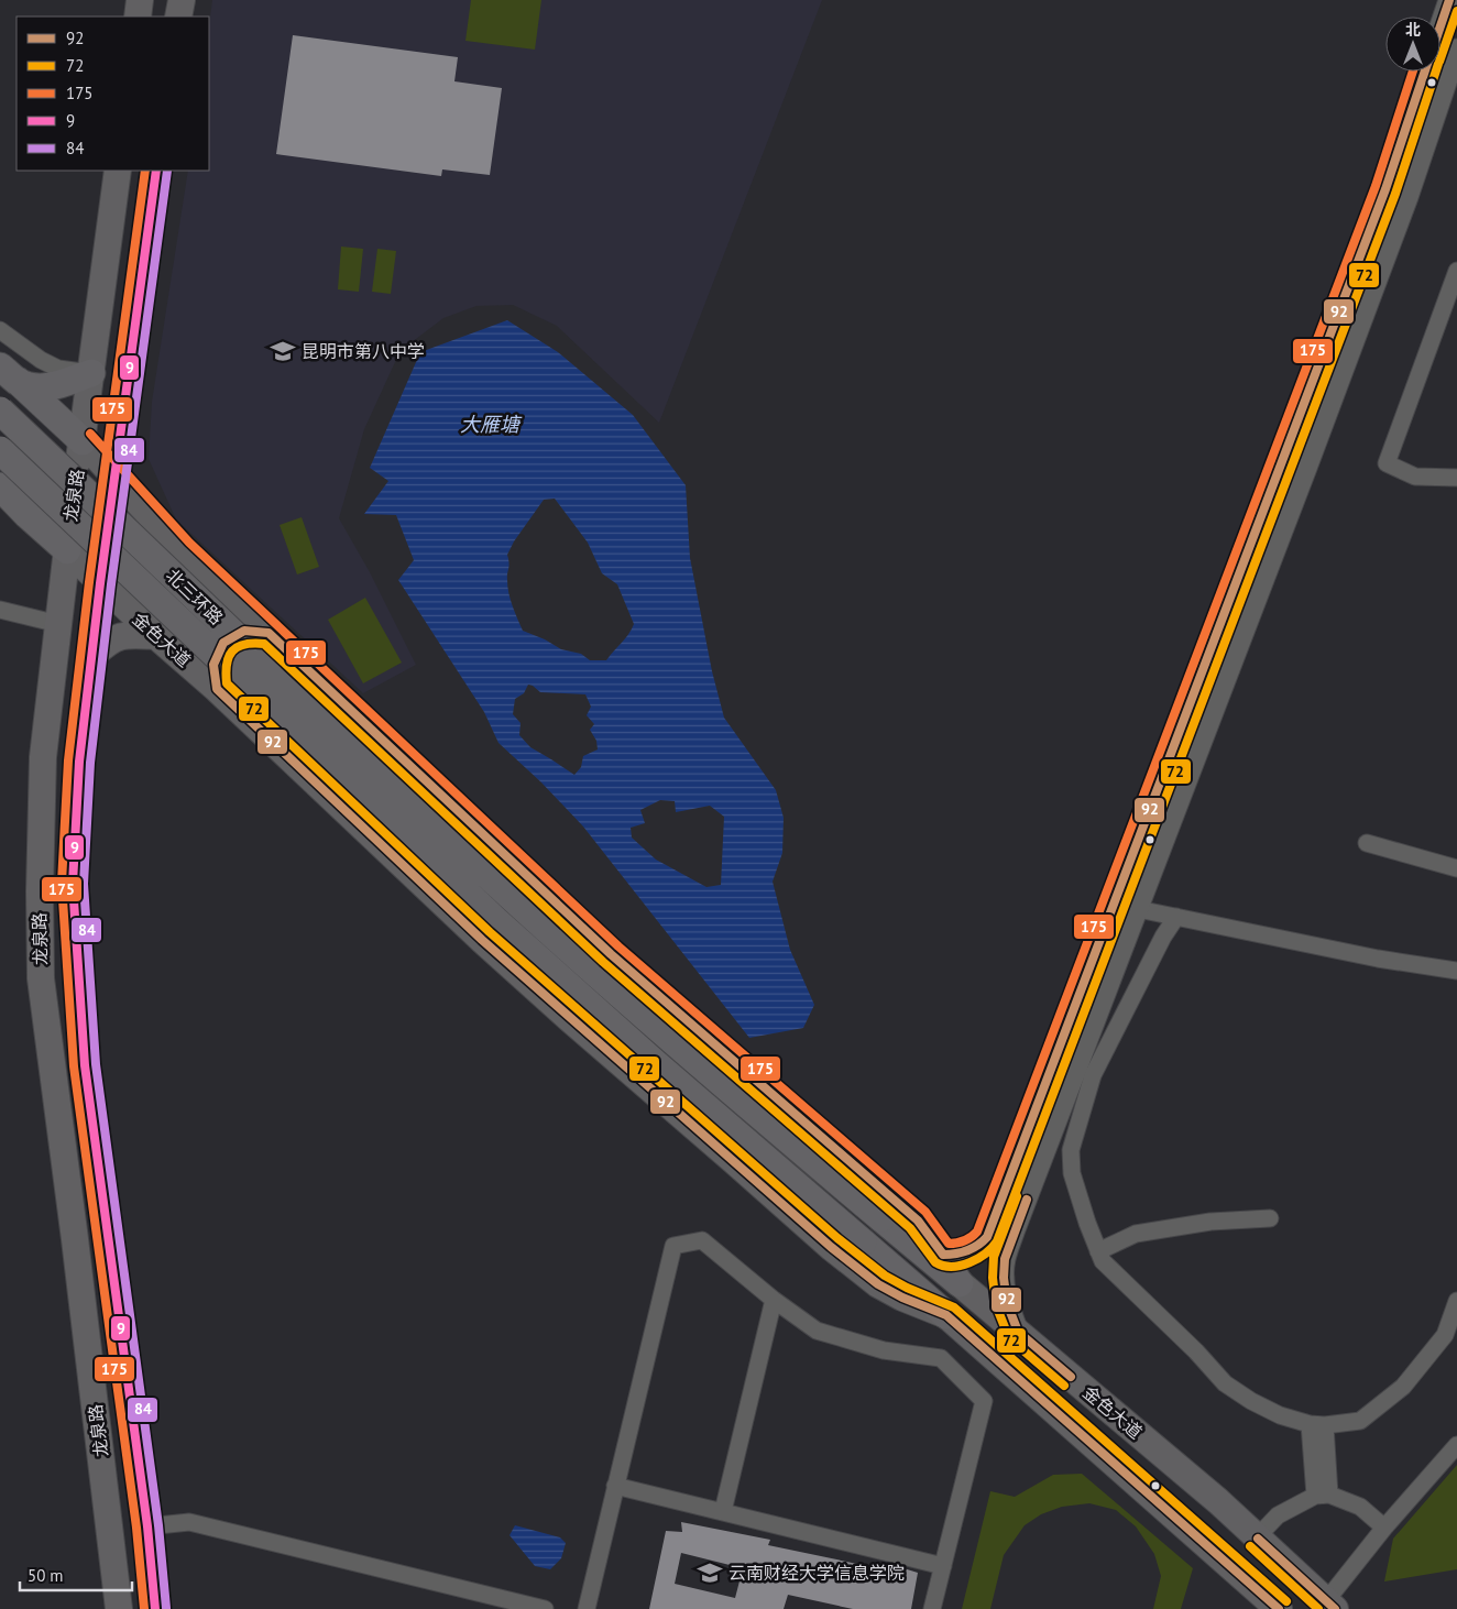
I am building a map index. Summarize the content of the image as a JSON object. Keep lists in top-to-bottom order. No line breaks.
{"streets":{"highway":["北三环路"],"main road":["龙泉路","金色大道"]},"crossings":[["龙泉路","金色大道"],["北三环路","金色大道"]],"water":["大雁塘"],"places":{"school or university":["昆明市第八中学","云南财经大学信息学院"]},"lines":["transit line 92","transit line 72","transit line 175","transit line 9","transit line 84"],"legend":["92","72","175","9","84"],"scale_bar":"50 m","north":"top"}
